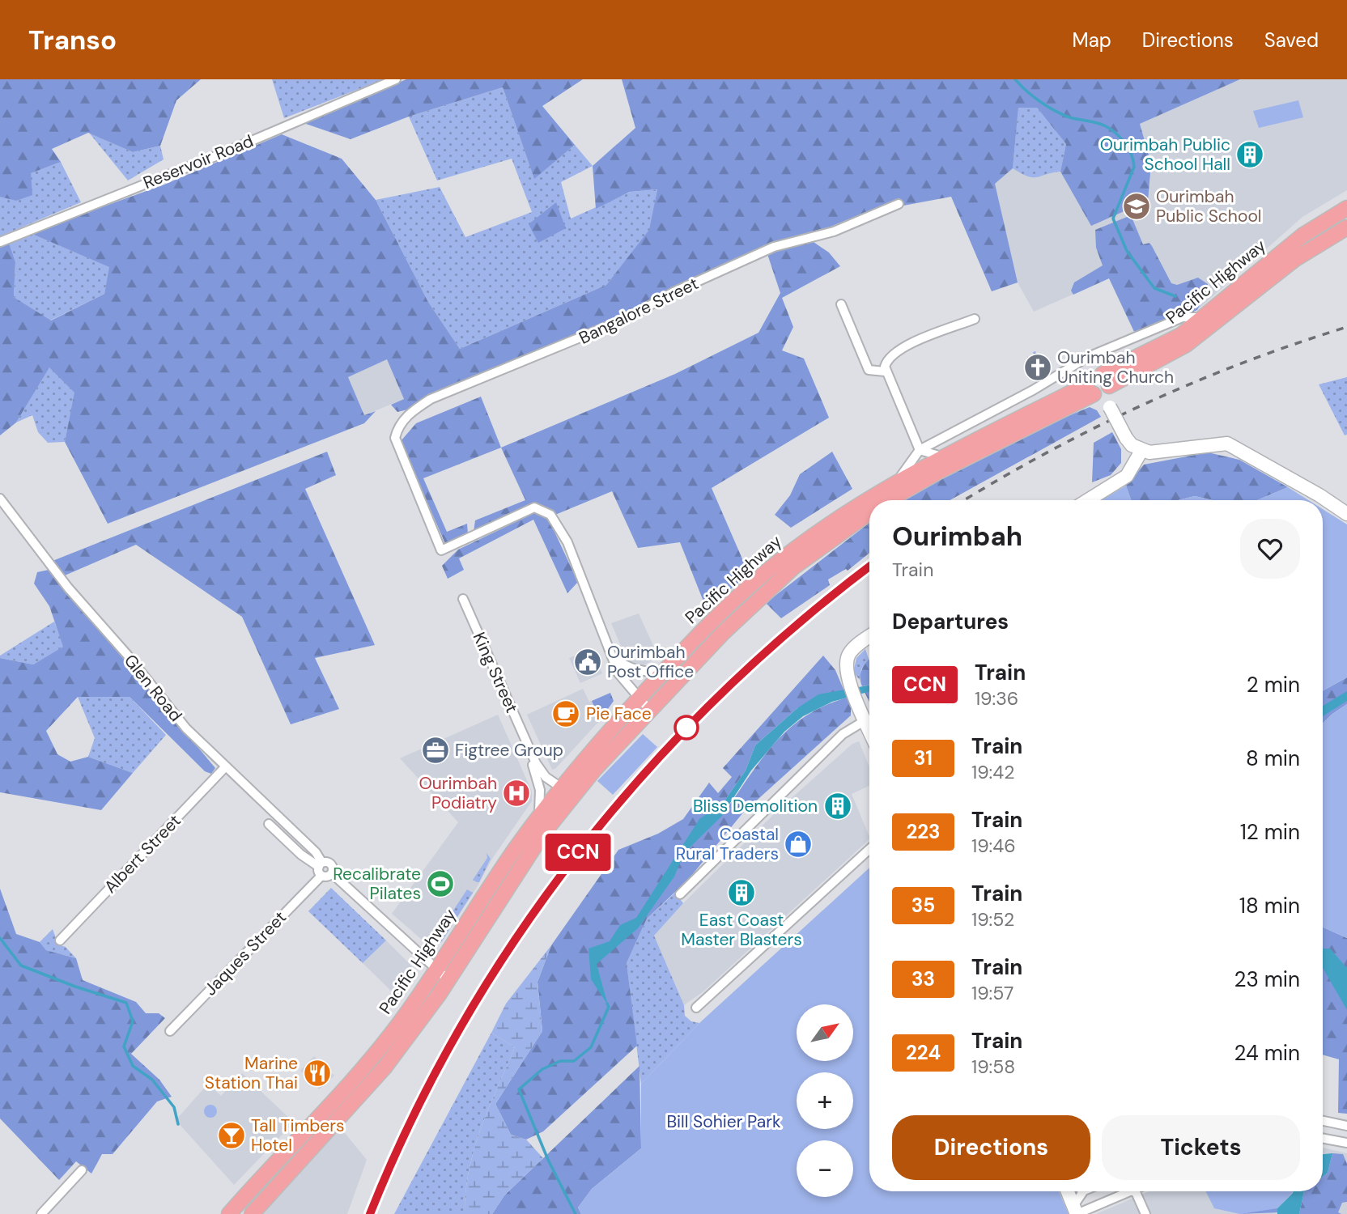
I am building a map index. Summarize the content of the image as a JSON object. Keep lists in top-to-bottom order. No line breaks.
{"streets":{"main road":["Pacific Highway"],"street":["Reservoir Road","Bangalore Street","King Street","Glen Road","Albert Street","Jaques Street"]},"crossings":[["Pacific Highway","King Street"],["Glen Road","Albert Street"],["Glen Road","Jaques Street"]],"parks":["Bill Sohier Park"],"places":{"building":["Ourimbah Public School Hall","Bliss Demolition","East Coast Master Blasters"],"school or university":["Ourimbah Public School"],"church":["Ourimbah Uniting Church"],"public building":["Ourimbah Post Office"],"cafe":["Pie Face"],"office":["Figtree Group"],"hospital":["Ourimbah Podiatry"],"shop":["Coastal Rural Traders"],"sports":["Recalibrate Pilates"],"restaurant":["Marine Station Thai"],"bar":["Tall Timbers Hotel"]},"north":"top right","page":{"header":"Transo","nav":["Map","Directions","Saved"],"on_map":"CCN","heading":[["Ourimbah","Train"],"Departures"],"list":[{"mark":"CCN","name":"Train","note":"19:36","value":"2 min"},{"mark":"31","name":"Train","note":"19:42","value":"8 min"},{"mark":"223","name":"Train","note":"19:46","value":"12 min"},{"mark":"35","name":"Train","note":"19:52","value":"18 min"},{"mark":"33","name":"Train","note":"19:57","value":"23 min"},{"mark":"224","name":"Train","note":"19:58","value":"24 min"}],"map_buttons":["+","−"],"buttons":["Directions","Tickets"]}}
